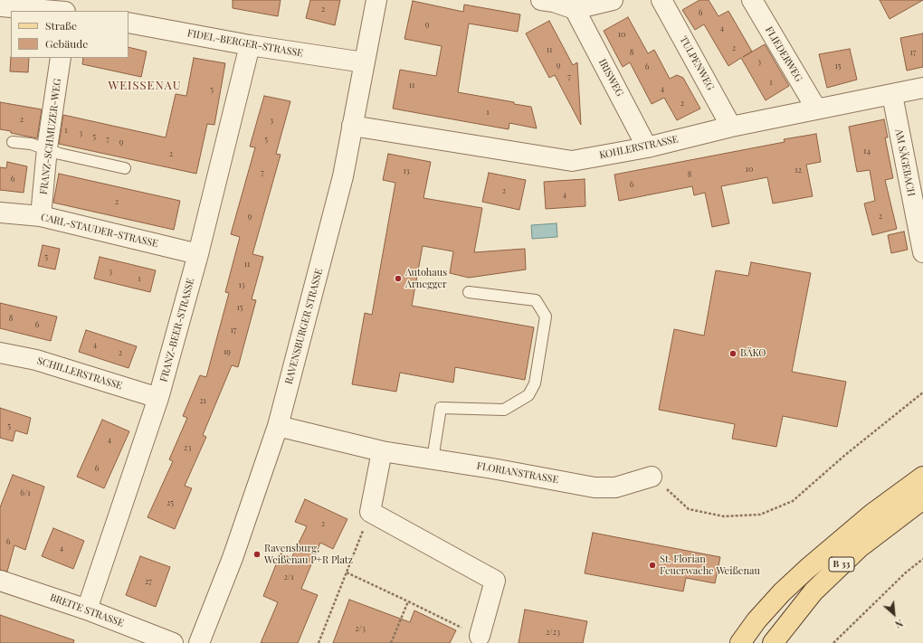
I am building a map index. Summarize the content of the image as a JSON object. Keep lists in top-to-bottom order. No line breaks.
{"streets":{"main road":["B 33"],"street":["FIDEL-BERGER-STRASSE","FLIEDERWEG","TULPENWEG","IRISWEG","FRANZ-SCHMUZER-WEG","KOHLERSTRASSE","AM SÄGEBACH","CARL-STAUDER-STRASSE","RAVENSBURGER STRASSE","FRANZ-BEER-STRASSE","SCHILLERSTRASSE","FLORIANSTRASSE","BREITE STRASSE"]},"crossings":[["FIDEL-BERGER-STRASSE","RAVENSBURGER STRASSE"],["FIDEL-BERGER-STRASSE","FRANZ-BEER-STRASSE"],["FLIEDERWEG","KOHLERSTRASSE"],["TULPENWEG","KOHLERSTRASSE"],["IRISWEG","KOHLERSTRASSE"],["FRANZ-SCHMUZER-WEG","CARL-STAUDER-STRASSE"],["KOHLERSTRASSE","AM SÄGEBACH"],["KOHLERSTRASSE","RAVENSBURGER STRASSE"],["CARL-STAUDER-STRASSE","FRANZ-BEER-STRASSE"],["RAVENSBURGER STRASSE","FLORIANSTRASSE"],["FRANZ-BEER-STRASSE","SCHILLERSTRASSE"],["FRANZ-BEER-STRASSE","BREITE STRASSE"]],"districts":["WEISSENAU"],"places":["Autohaus Arnegger","BÄKO","Ravensburg, Weißenau P+R Platz","St. Florian Feuerwache Weißenau"],"house_numbers":["2","6","9","4","10","2","11","8","17","3","9","15","6","7","1","11","4","5","2","1","2","3","1","3","5","7","5","9","14","2","10","12","13","7","8","6","6","2","4","2","9","2","5","11","3","1","13","15","8","6","17","4","19","2","21","5","4","23","6","6/1","25","2","6","4","2/1","27","2/3","2/23"],"legend":["Straße","Gebäude"],"north":"bottom right"}
